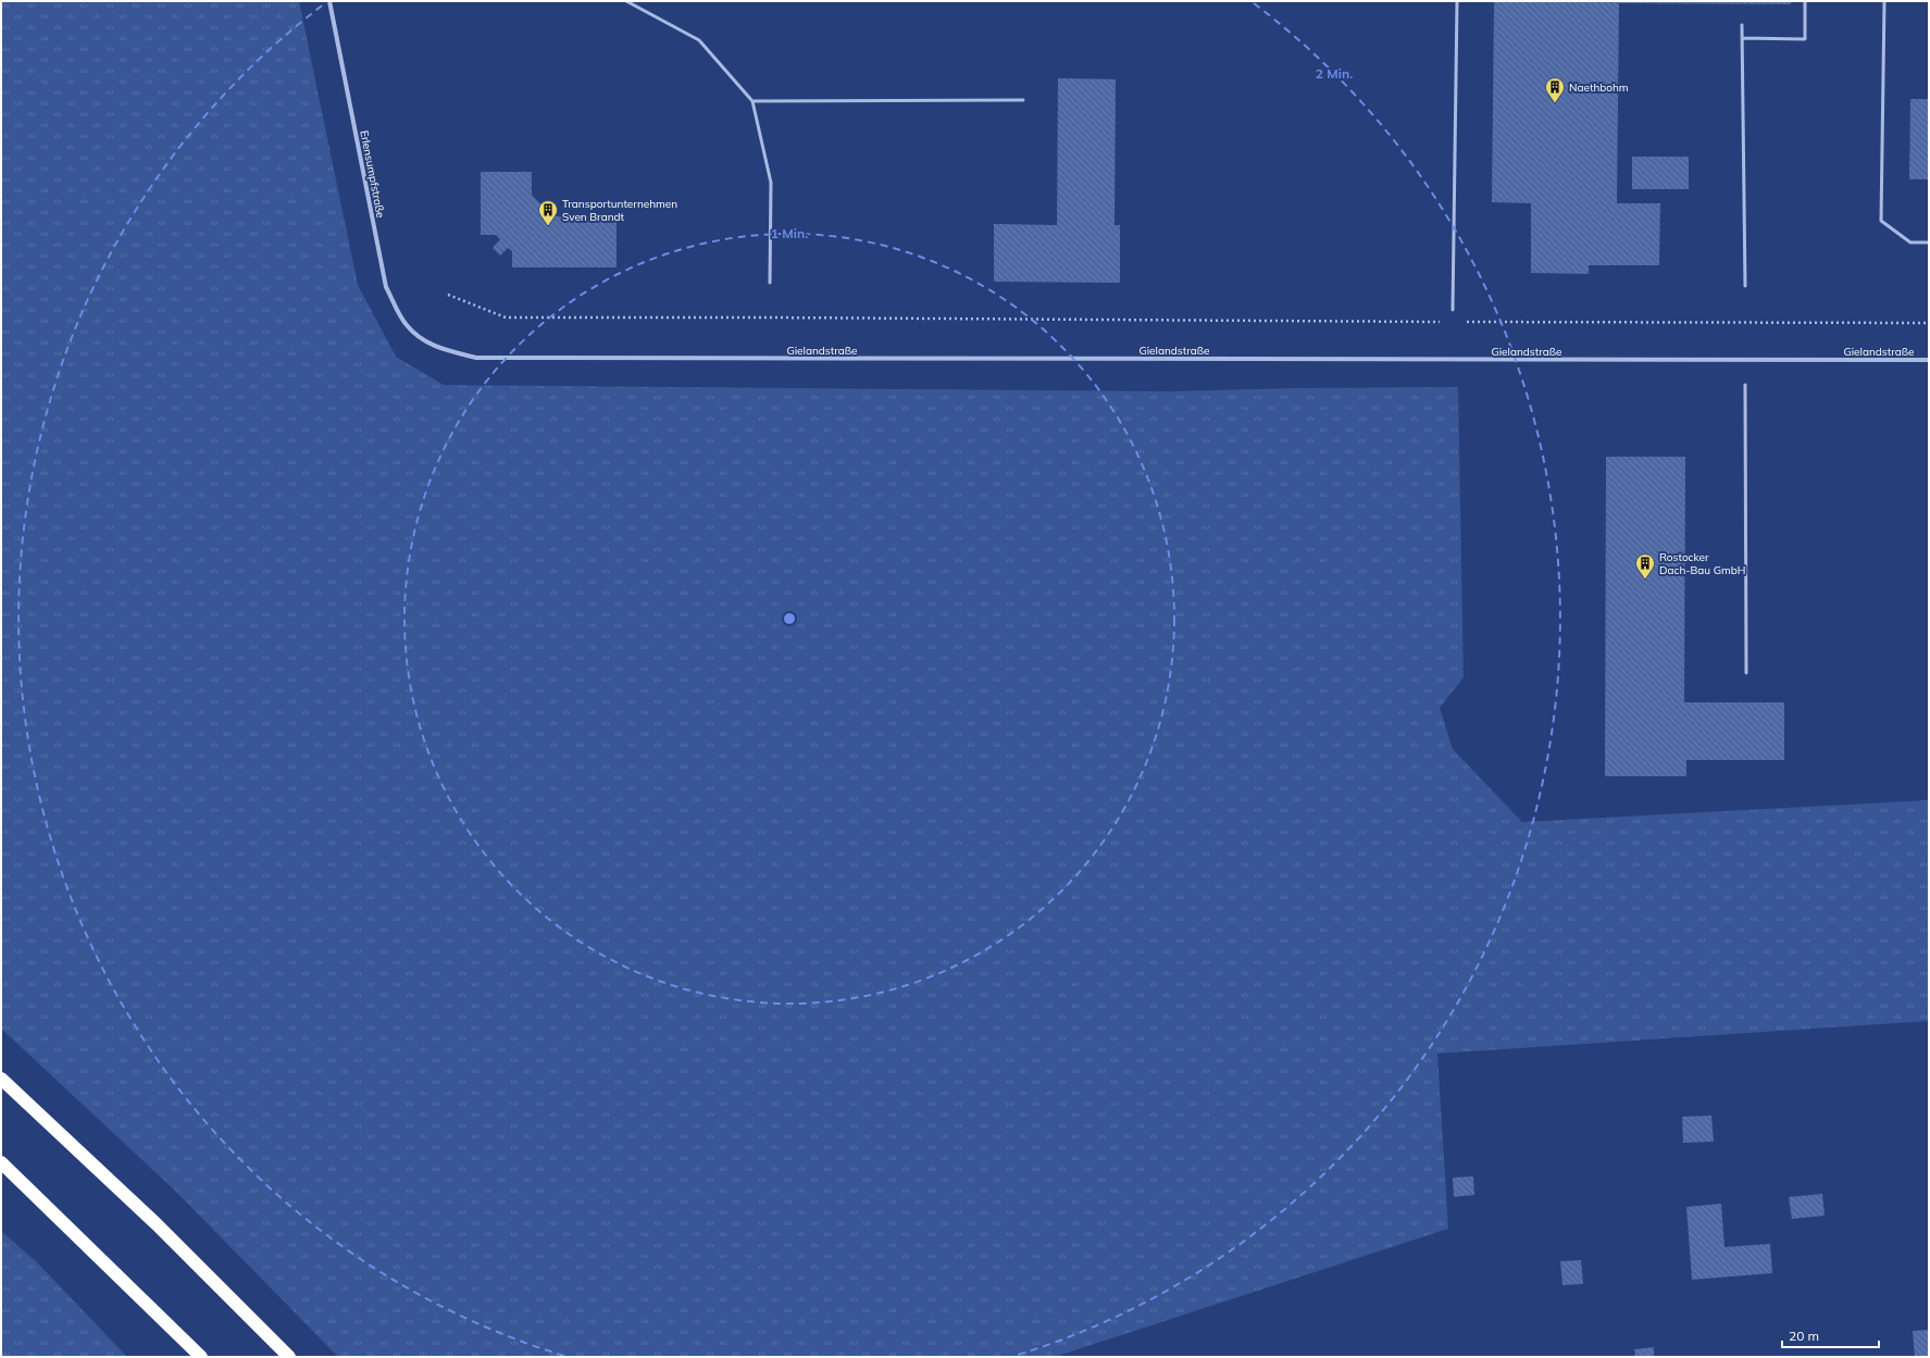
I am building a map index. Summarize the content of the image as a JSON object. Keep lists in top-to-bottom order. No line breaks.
{"streets":{"street":["Erlensumpfstraße","Gielandstraße"]},"crossings":[["Erlensumpfstraße","Gielandstraße"]],"places":{"building":["Naethbohm","Transportunternehmen Sven Brandt","Rostocker Dach-Bau GmbH"]},"scale_bar":"20 m","rings":["2 Min.","1 Min."]}
